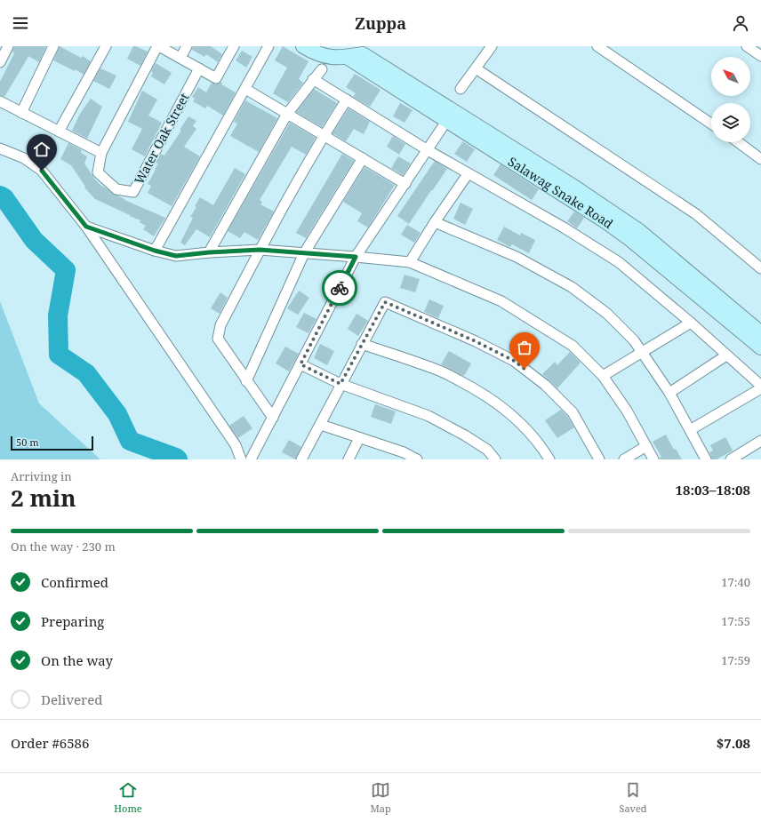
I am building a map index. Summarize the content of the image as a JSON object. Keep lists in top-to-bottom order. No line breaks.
{"streets":{"main road":["Salawag Snake Road"],"street":["Water Oak Street"]},"scale_bar":"50 m","north":"top left","page":{"header":"Zuppa","scale":"50 m","heading":["2 min","Arriving in","18:03–18:08"],"panel":["Order #6586","$7.08"],"bar":"On the way · 230 m","list":[["Confirmed","17:40"],["Preparing","17:55"],["On the way","17:59"],"Delivered"],"tabs":["Home","Map","Saved"]}}
